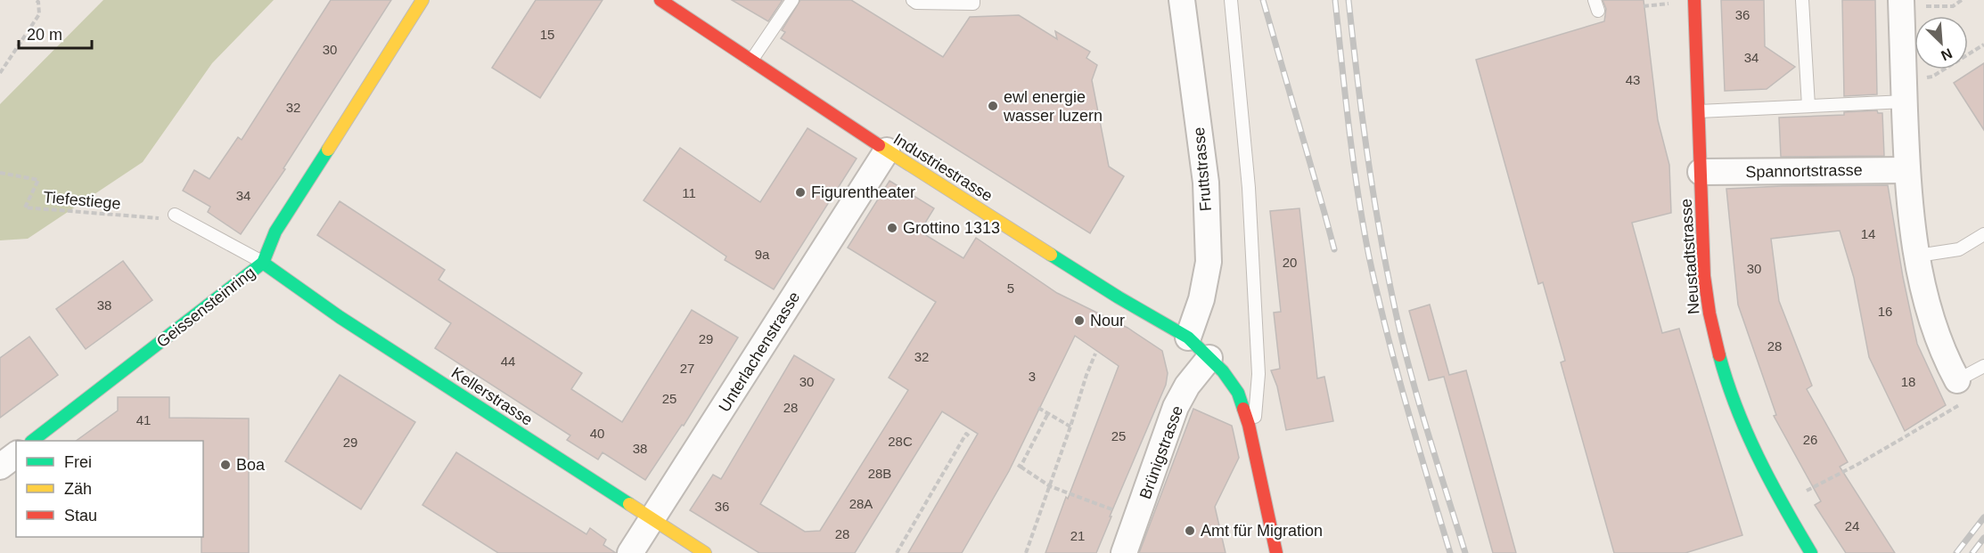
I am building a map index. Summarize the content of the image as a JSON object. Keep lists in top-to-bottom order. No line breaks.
{"streets":{"street":["Industriestrasse","Fruttstrasse","Spannortstrasse","Neustadtstrasse","Geissensteinring","Unterlachenstrasse","Kellerstrasse","Brünigstrasse"],"path":["Tiefestiege"]},"crossings":[["Industriestrasse","Fruttstrasse"],["Industriestrasse","Unterlachenstrasse"],["Industriestrasse","Brünigstrasse"],["Spannortstrasse","Neustadtstrasse"],["Geissensteinring","Kellerstrasse"],["Unterlachenstrasse","Kellerstrasse"]],"places":["ewl energie wasser luzern","Figurentheater","Grottino 1313","Nour","Boa","Amt für Migration"],"house_numbers":["36","15","30","34","43","32","11","34","14","9a","20","30","5","38","16","29","28","32","44","27","3","30","18","25","28","41","40","25","26","28C","29","38","28B","28A","36","24","28","21"],"legend":["Frei","Zäh","Stau"],"scale_bar":"20 m","north":"bottom right"}
